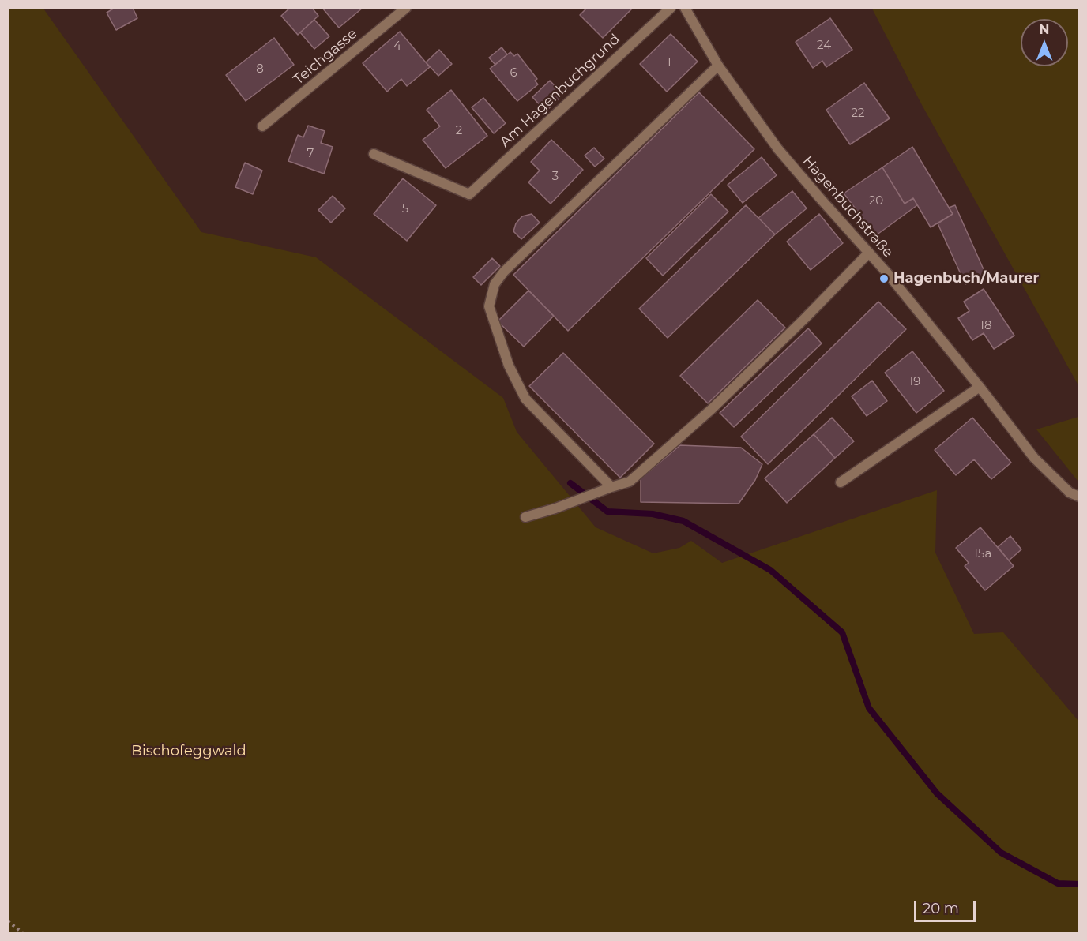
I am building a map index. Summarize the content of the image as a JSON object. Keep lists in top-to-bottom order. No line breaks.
{"streets":{"street":["Teichgasse","Am Hagenbuchgrund","Hagenbuchstraße"]},"parks":["Bischofeggwald"],"places":["Hagenbuch/Maurer"],"house_numbers":["24","4","1","8","6","22","2","7","3","20","5","18","19","15a"],"scale_bar":"20 m","north":"top"}
